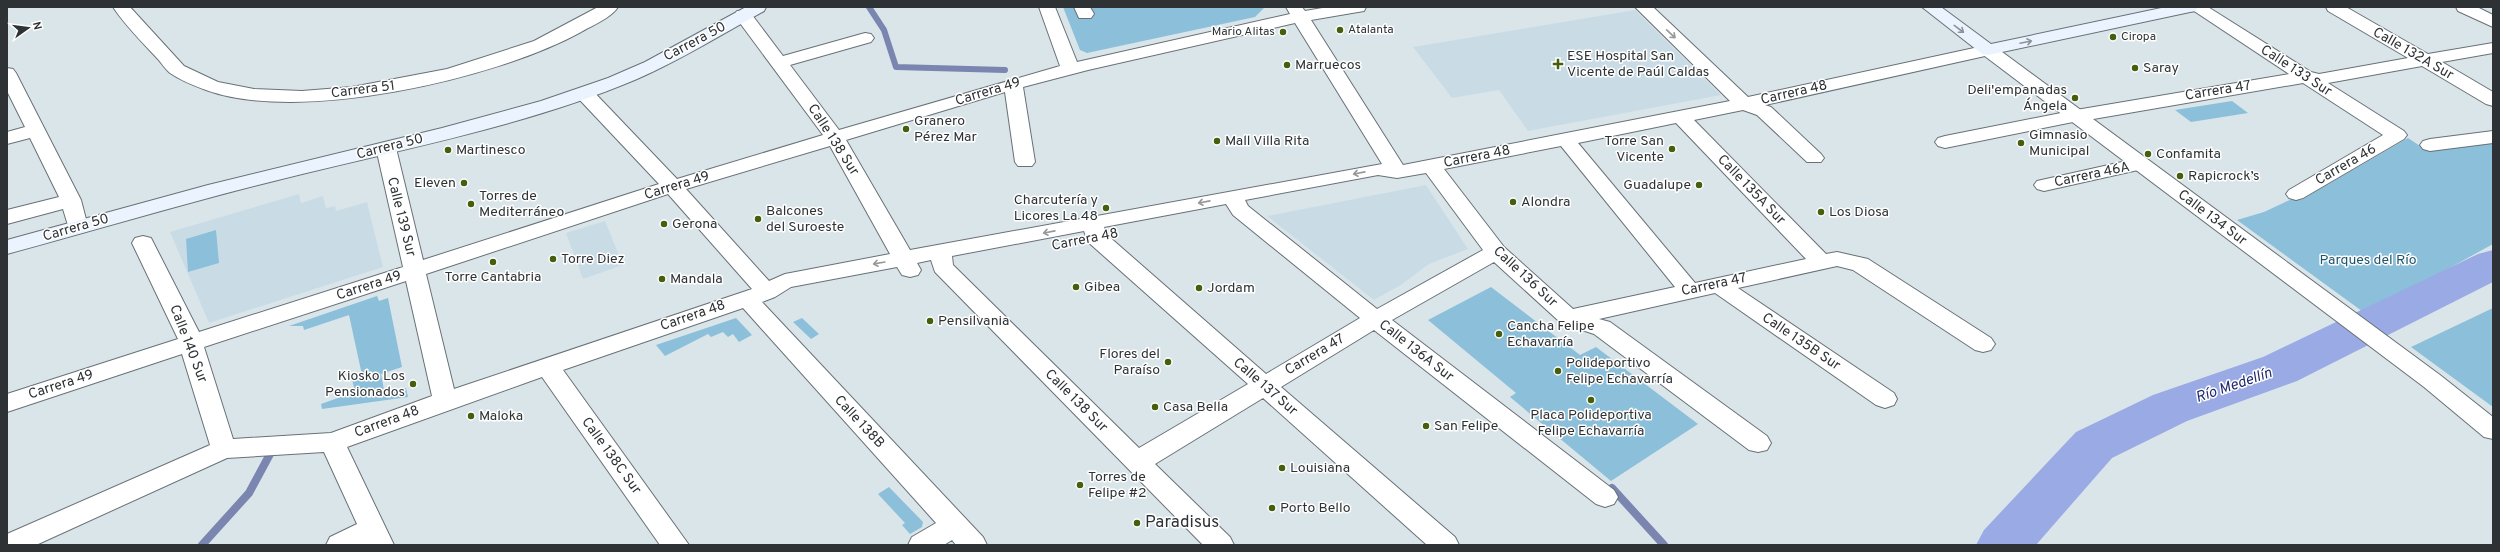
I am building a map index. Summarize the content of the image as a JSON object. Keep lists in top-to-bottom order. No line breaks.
{"streets":{"main road":["Carrera 50","Carrera 48","Calle 134 Sur"],"street":["Calle 132A Sur","Calle 133 Sur","Carrera 51","Carrera 47","Carrera 49","Calle 138 Sur","Carrera 46","Carrera 46A","Calle 135A Sur","Calle 139 Sur","Calle 136 Sur","Calle 135B Sur","Calle 140 Sur","Calle 136A Sur","Calle 137 Sur","Calle 138B","Calle 138C Sur"]},"crossings":[["Carrera 50","Calle 138 Sur"],["Carrera 50","Calle 139 Sur"],["Carrera 50","Calle 138B"],["Calle 132A Sur","Carrera 47"],["Calle 133 Sur","Carrera 47"],["Calle 133 Sur","Carrera 46"],["Carrera 47","Calle 138 Sur"],["Carrera 47","Calle 135A Sur"],["Carrera 47","Calle 134 Sur"],["Carrera 47","Calle 136 Sur"],["Carrera 47","Calle 135B Sur"],["Carrera 47","Calle 136A Sur"],["Carrera 47","Calle 137 Sur"],["Carrera 49","Calle 138 Sur"],["Carrera 49","Calle 139 Sur"],["Carrera 49","Calle 140 Sur"],["Carrera 49","Calle 138B"],["Carrera 48","Calle 138 Sur"],["Carrera 48","Calle 135A Sur"],["Carrera 48","Calle 139 Sur"],["Carrera 48","Calle 134 Sur"],["Carrera 48","Calle 136 Sur"],["Carrera 48","Calle 140 Sur"],["Carrera 48","Calle 136A Sur"],["Carrera 48","Calle 137 Sur"],["Carrera 48","Calle 138B"],["Carrera 48","Calle 138C Sur"],["Carrera 46A","Calle 134 Sur"]],"water":["Río Medellín"],"parks":["Parques del Río"],"places":{"other":["Atalanta","Mario Alitas","Ciropa","Marruecos","Saray","Deli'empanadas Ángela","Granero Pérez Mar","Mall Villa Rita","Gimnasio Municipal","Torre San Vicente","Martinesco","Confamita","Rapicrock’s","Eleven","Guadalupe","Alondra","Torres de Mediterráneo","Charcutería y Licores La 48","Los Diosa","Balcones del Suroeste","Gerona","Torre Diez","Torre Cantabria","Mandala","Gibea","Jordam","Pensilvania","Cancha Felipe Echavarría","Flores del Paraíso","Polideportivo Felipe Echavarría","Kiosko Los Pensionados","Placa Polideportiva Felipe Echavarría","Casa Bella","Maloka","San Felipe","Louisiana","Torres de Felipe #2","Porto Bello","Paradisus"],"health":["ESE Hospital San Vicente de Paúl Caldas"]},"north":"right"}
